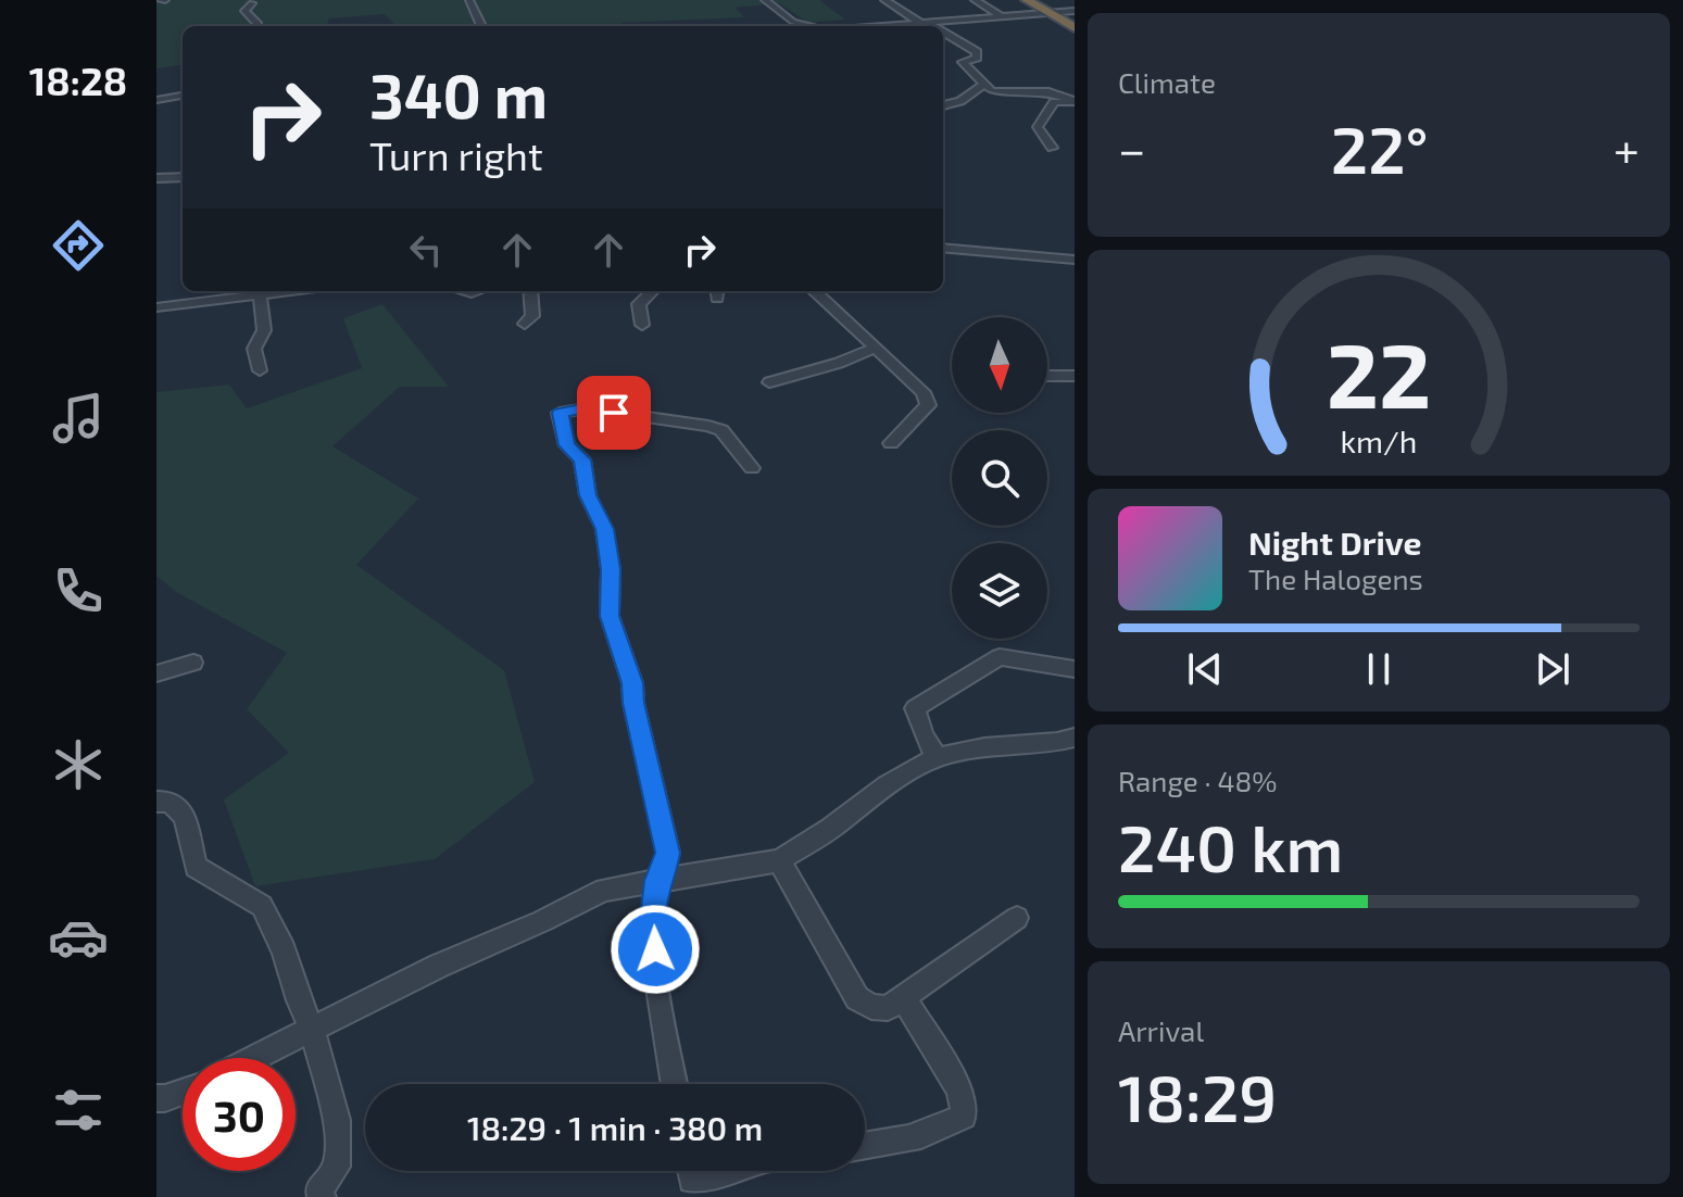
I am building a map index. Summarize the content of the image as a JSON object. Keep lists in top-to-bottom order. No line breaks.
{"north":"bottom","page":{"tabs":"18:28","tile":["Climate",["Range · 48%","240 km"],["Arrival","18:29"]],"turn":["340 m","Turn right"],"heat":["−","22°","+"],"song":["Night Drive","The Halogens"],"limit":"30","trip":"18:29 · 1 min · 380 m","gauge":["22","km/h"]}}
